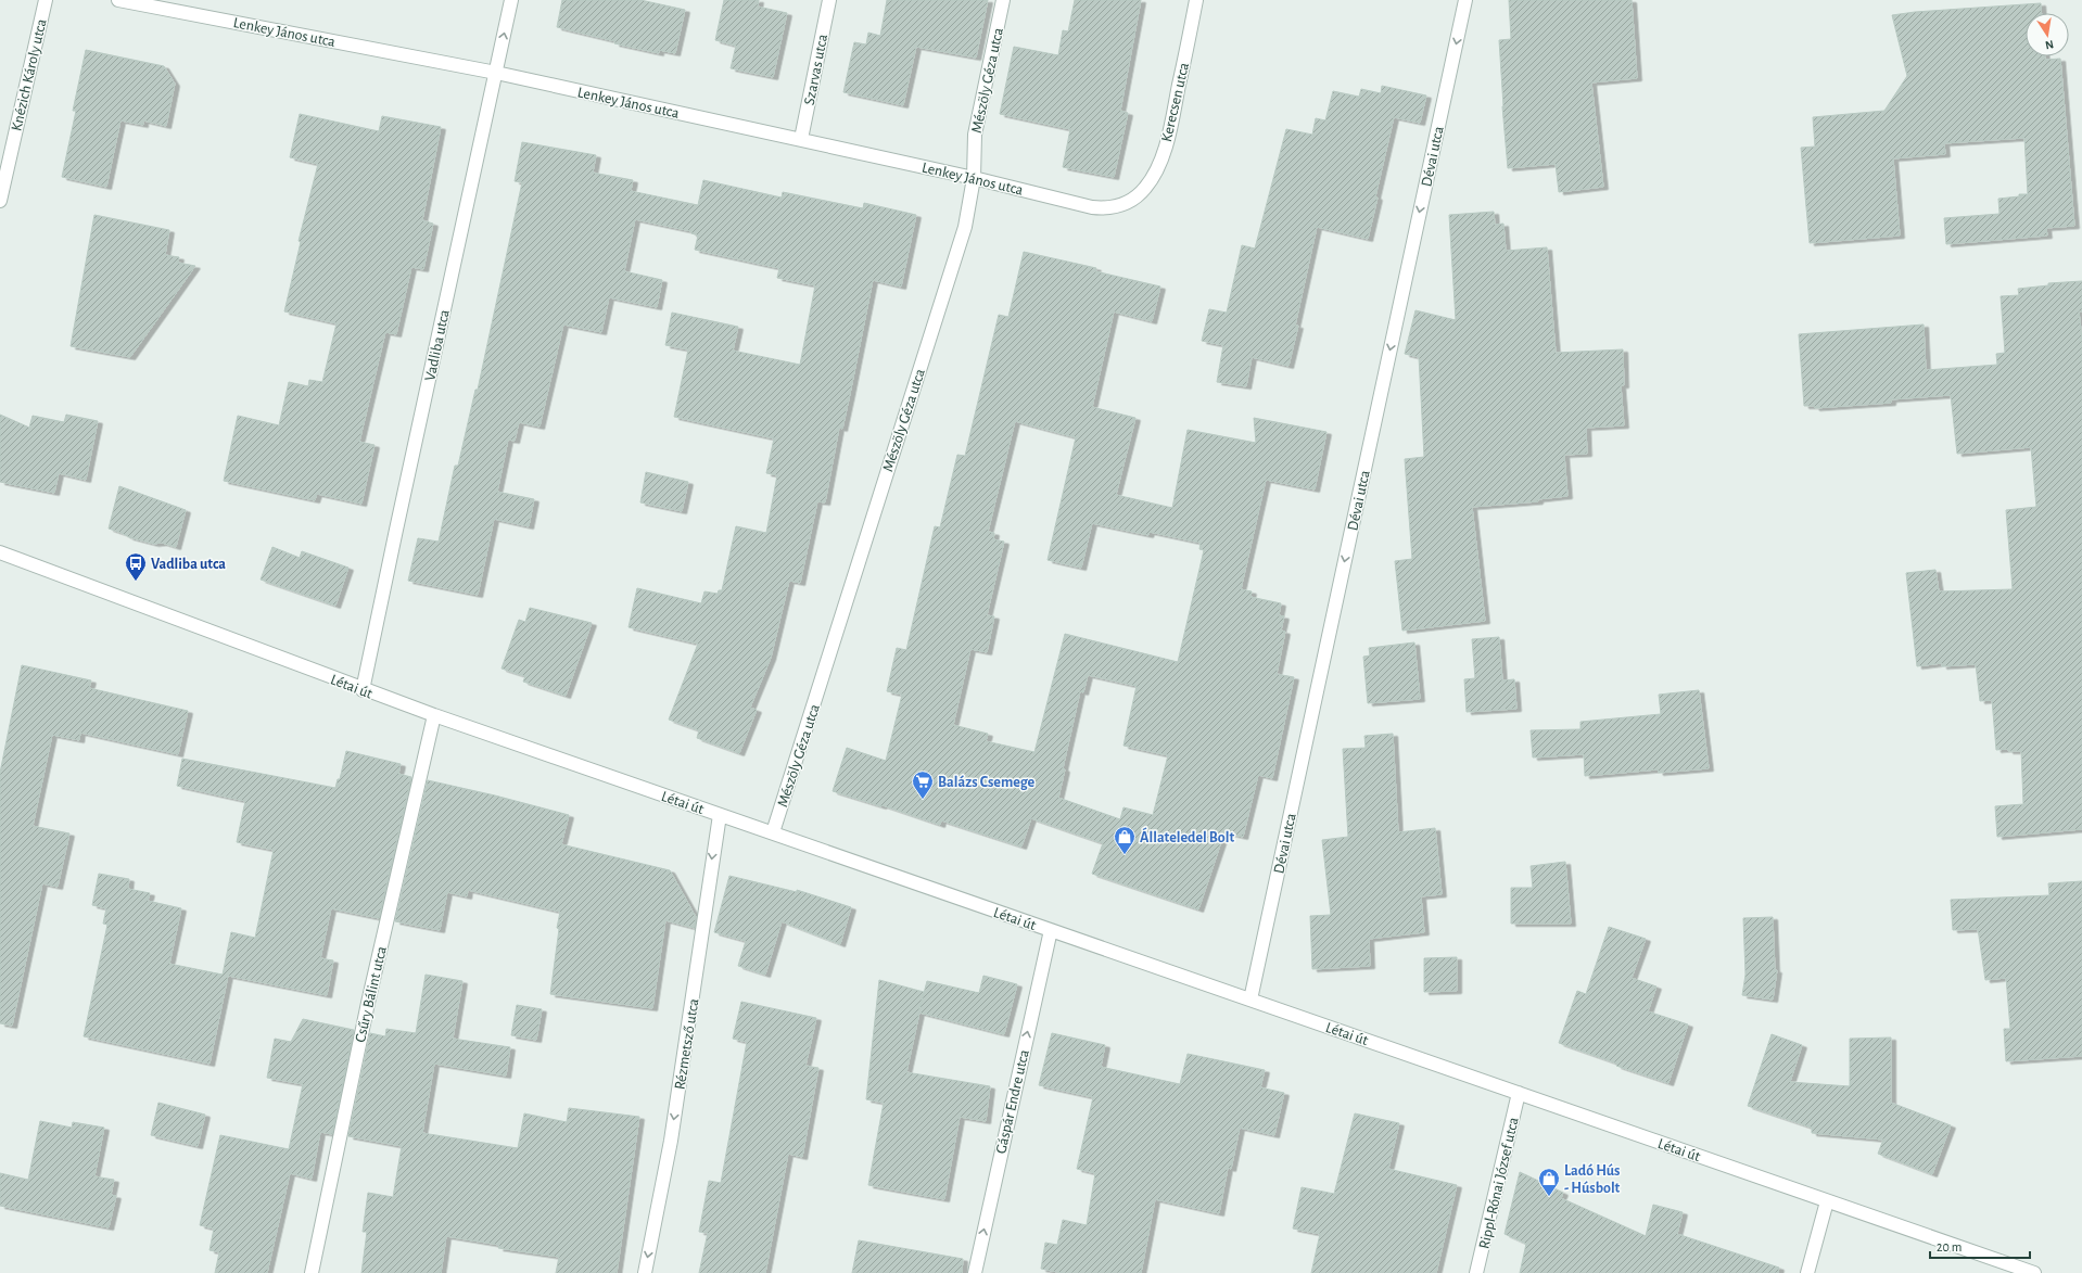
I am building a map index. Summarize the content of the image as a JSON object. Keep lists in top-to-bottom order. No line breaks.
{"streets":{"street":["Lenkey János utca","Szarvas utca","Knézich Károly utca","Mészöly Géza utca","Kerecsen utca","Dévai utca","Vadliba utca","Létai út","Csűry Bálint utca","Rézmetsző utca","Gáspár Endre utca","Rippl-Rónai József utca"]},"crossings":[["Lenkey János utca","Szarvas utca"],["Lenkey János utca","Mészöly Géza utca"],["Lenkey János utca","Kerecsen utca"],["Lenkey János utca","Vadliba utca"],["Mészöly Géza utca","Létai út"],["Dévai utca","Létai út"],["Vadliba utca","Létai út"],["Létai út","Csűry Bálint utca"],["Létai út","Rézmetsző utca"],["Létai út","Gáspár Endre utca"],["Létai út","Rippl-Rónai József utca"]],"one_way":["Dévai utca","Rézmetsző utca","Gáspár Endre utca"],"places":{"bus stop":["Vadliba utca"],"supermarket":["Balázs Csemege"],"shop":["Állateledel Bolt","Ladó Hús - Húsbolt"]},"scale_bar":"20 m","north":"bottom"}
